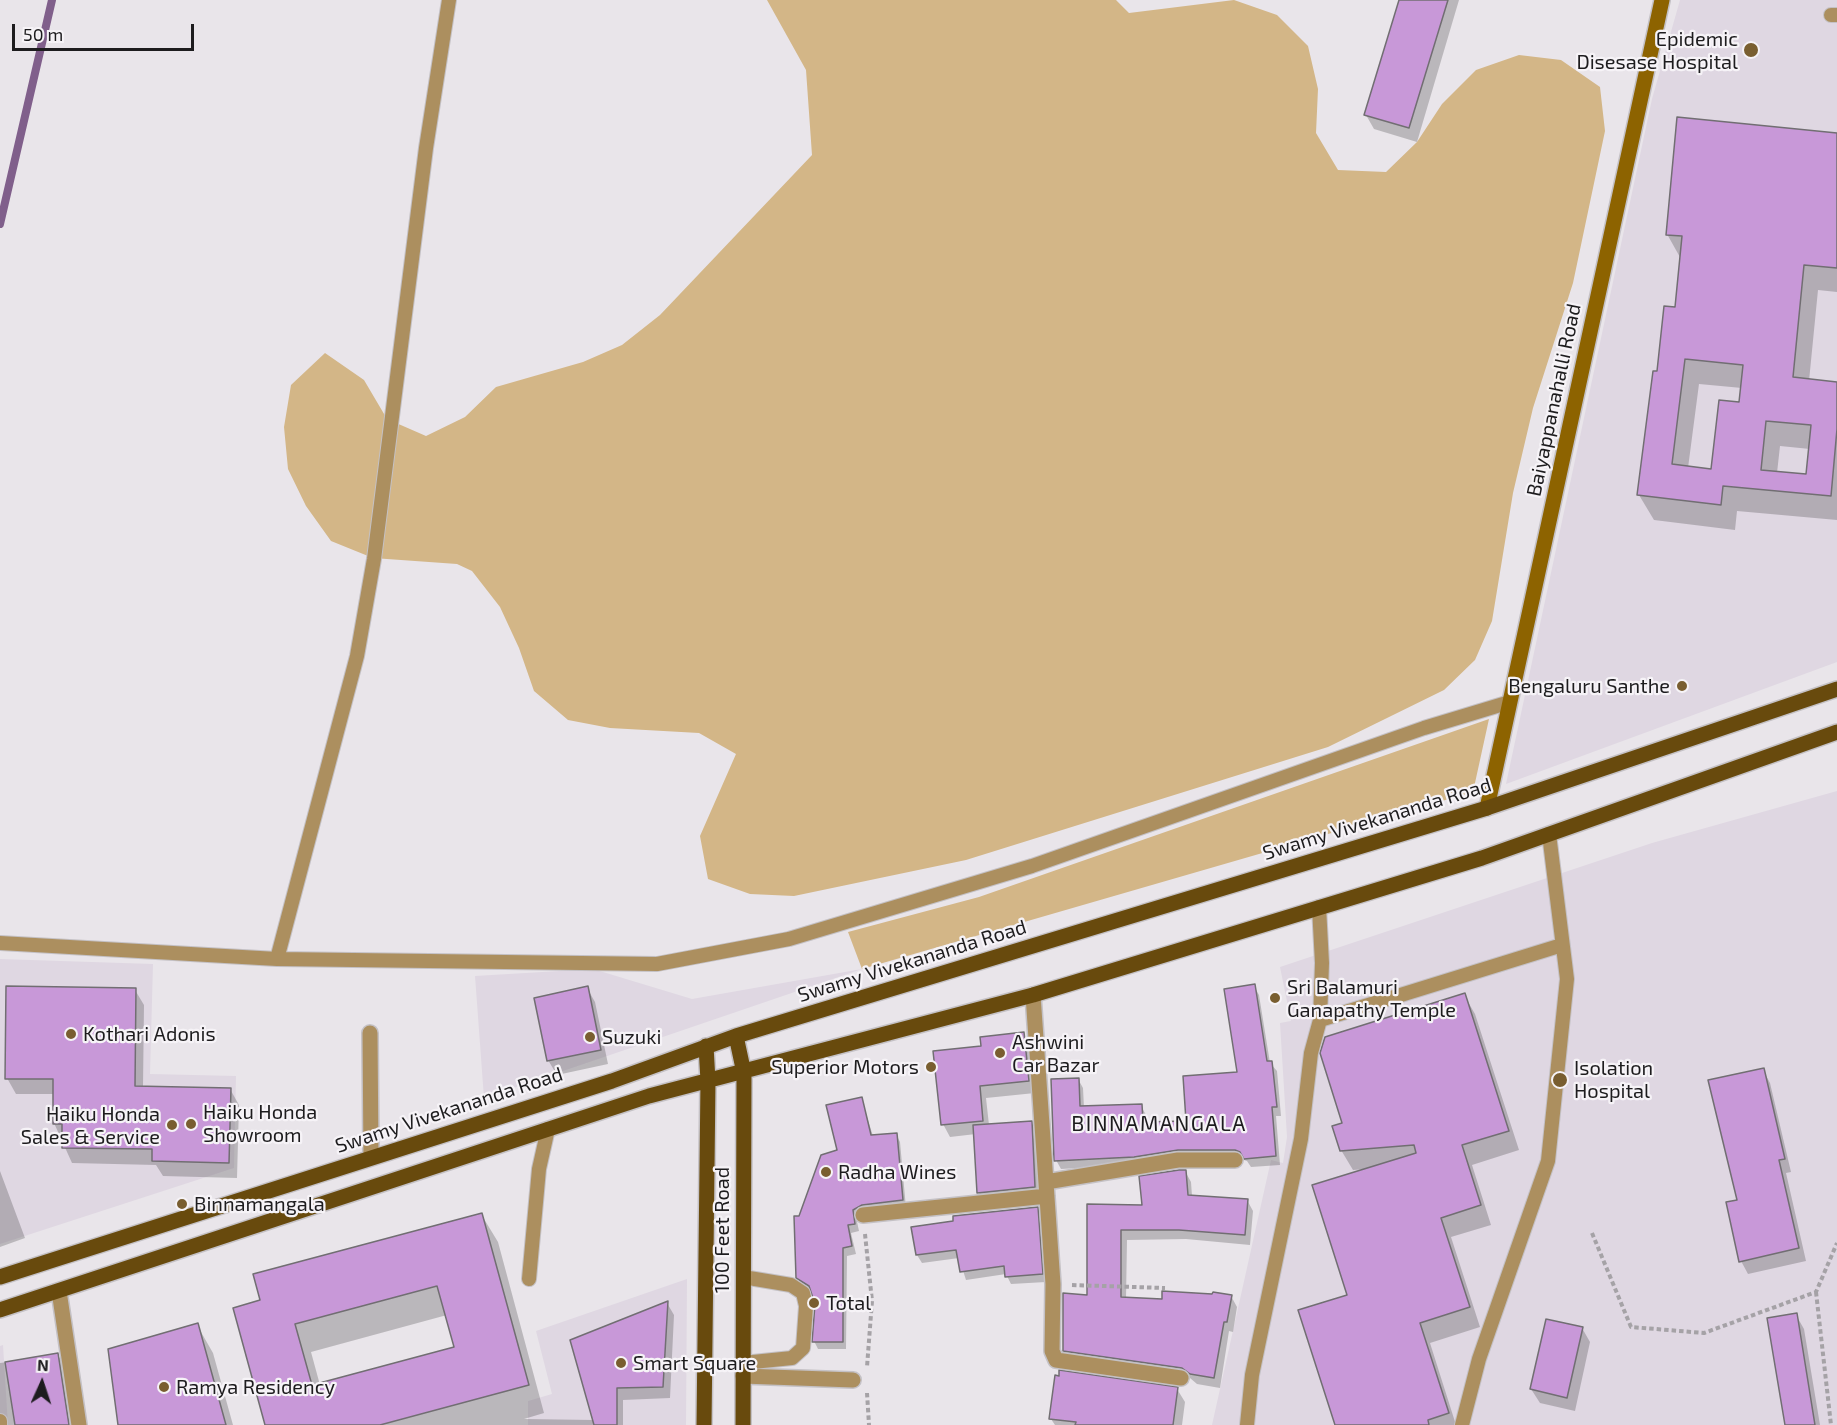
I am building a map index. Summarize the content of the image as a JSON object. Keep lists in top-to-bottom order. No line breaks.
{"streets":{"main road":["Swamy Vivekananda Road","100 Feet Road"],"street":["Baiyappanahalli Road"]},"crossings":[["Baiyappanahalli Road","Swamy Vivekananda Road"],["Swamy Vivekananda Road","100 Feet Road"]],"districts":["BINNAMANGALA"],"places":["Epidemic Disesase Hospital","Bengaluru Santhe","Sri Balamuri Ganapathy Temple","Kothari Adonis","Suzuki","Ashwini Car Bazar","Superior Motors","Isolation Hospital","Haiku Honda Showroom","Haiku Honda Sales & Service","Radha Wines","Binnamangala","Total","Smart Square","Ramya Residency"],"scale_bar":"50 m","north":"top"}
